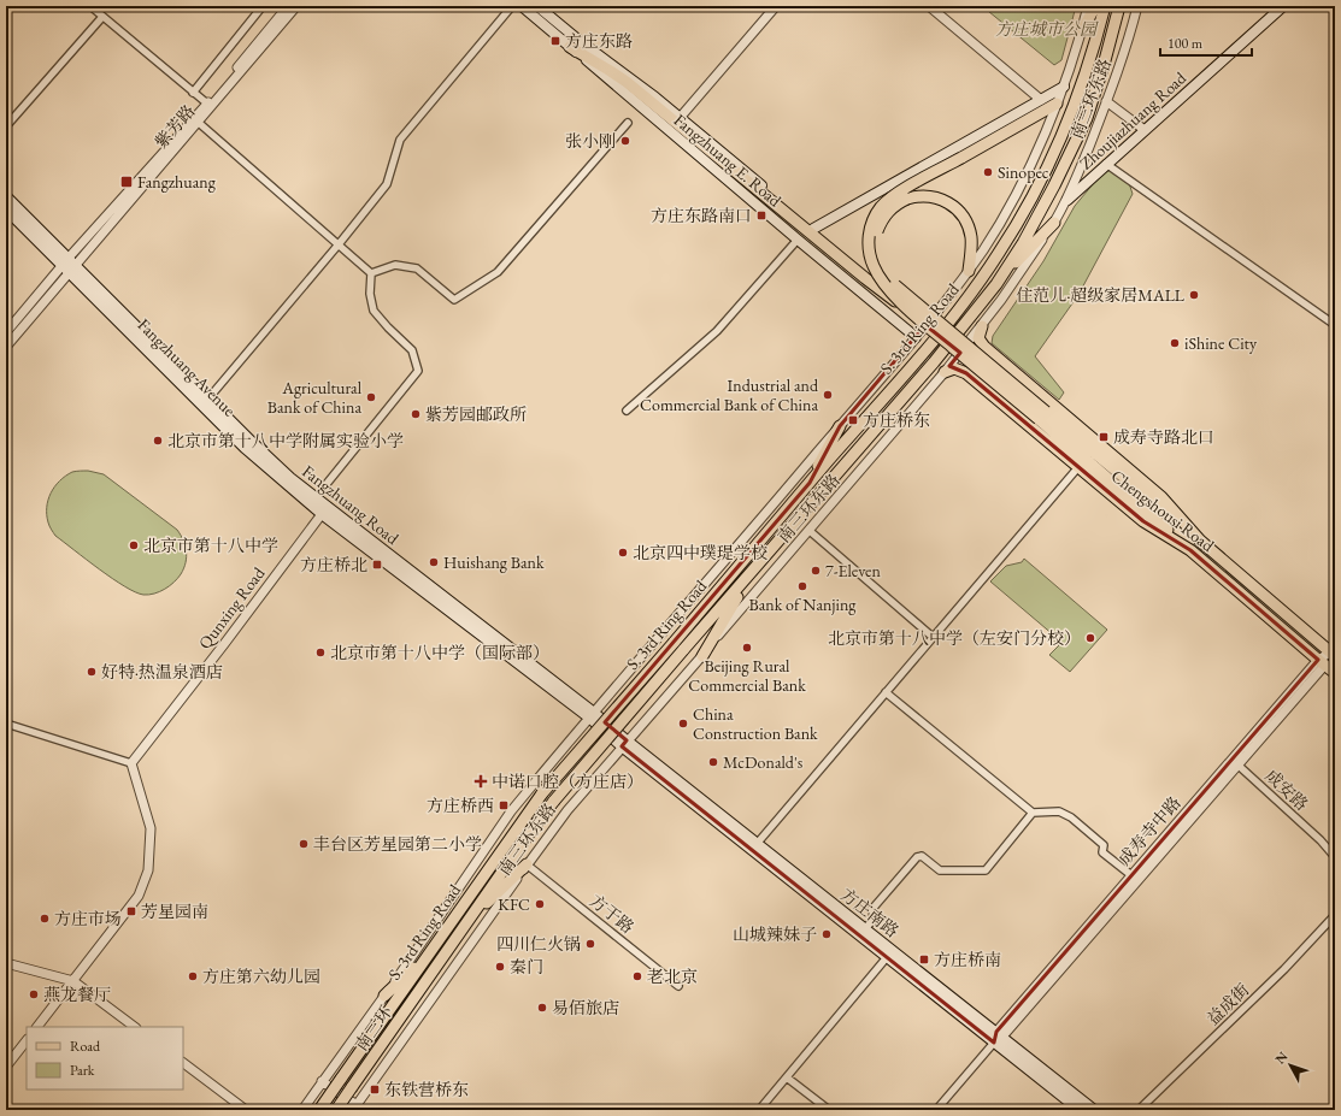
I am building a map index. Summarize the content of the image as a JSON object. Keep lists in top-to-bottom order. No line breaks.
{"streets":{"main road":["Zhoujiazhuang Road","Fangzhuang E. Road","S. 3rd Ring Road","Fangzhuang Avenue","Fangzhuang Road","Chengshousi Road","方庄南路","南三环"],"street":["南三环东路","紫芳路","Qunxing Road","成安路","成寿寺中路","方于路","益成街"]},"crossings":[["南三环东路","Zhoujiazhuang Road"],["南三环东路","Fangzhuang E. Road"],["南三环东路","Fangzhuang Road"],["南三环东路","Chengshousi Road"],["南三环东路","方庄南路"],["南三环东路","方于路"],["紫芳路","Fangzhuang Avenue"],["紫芳路","Fangzhuang Road"],["S. 3rd Ring Road","南三环"],["Fangzhuang Avenue","Fangzhuang Road"],["Fangzhuang Avenue","Qunxing Road"],["Fangzhuang Road","Qunxing Road"],["Fangzhuang Road","方庄南路"],["Chengshousi Road","成寿寺中路"],["成安路","成寿寺中路"],["成寿寺中路","方庄南路"]],"parks":["方庄城市公园"],"places":{"transit":["方庄东路","Fangzhuang","方庄东路南口","方庄桥东","成寿寺路北口","方庄桥北","方庄桥西","芳星园南","方庄桥南","东铁营桥东"],"other":["张小刚","Sinopec","住范儿·超级家居MALL","iShine City","Industrial and Commercial Bank of China","Agricultural Bank of China","紫芳园邮政所","北京市第十八中学附属实验小学","北京市第十八中学","北京四中璞瑅学校","Huishang Bank","7-Eleven","Bank of Nanjing","北京市第十八中学（左安门分校）","Beijing Rural Commercial Bank","北京市第十八中学（国际部）","好特·热温泉酒店","China Construction Bank","McDonald's","丰台区芳星园第二小学","KFC","方庄市场","山城辣妹子","四川仁火锅","秦门","方庄第六幼儿园","老北京","燕龙餐厅","易佰旅店"],"health":["中诺口腔（方庄店）"]},"legend":["Road","Park"],"scale_bar":"100 m","north":"top left"}
